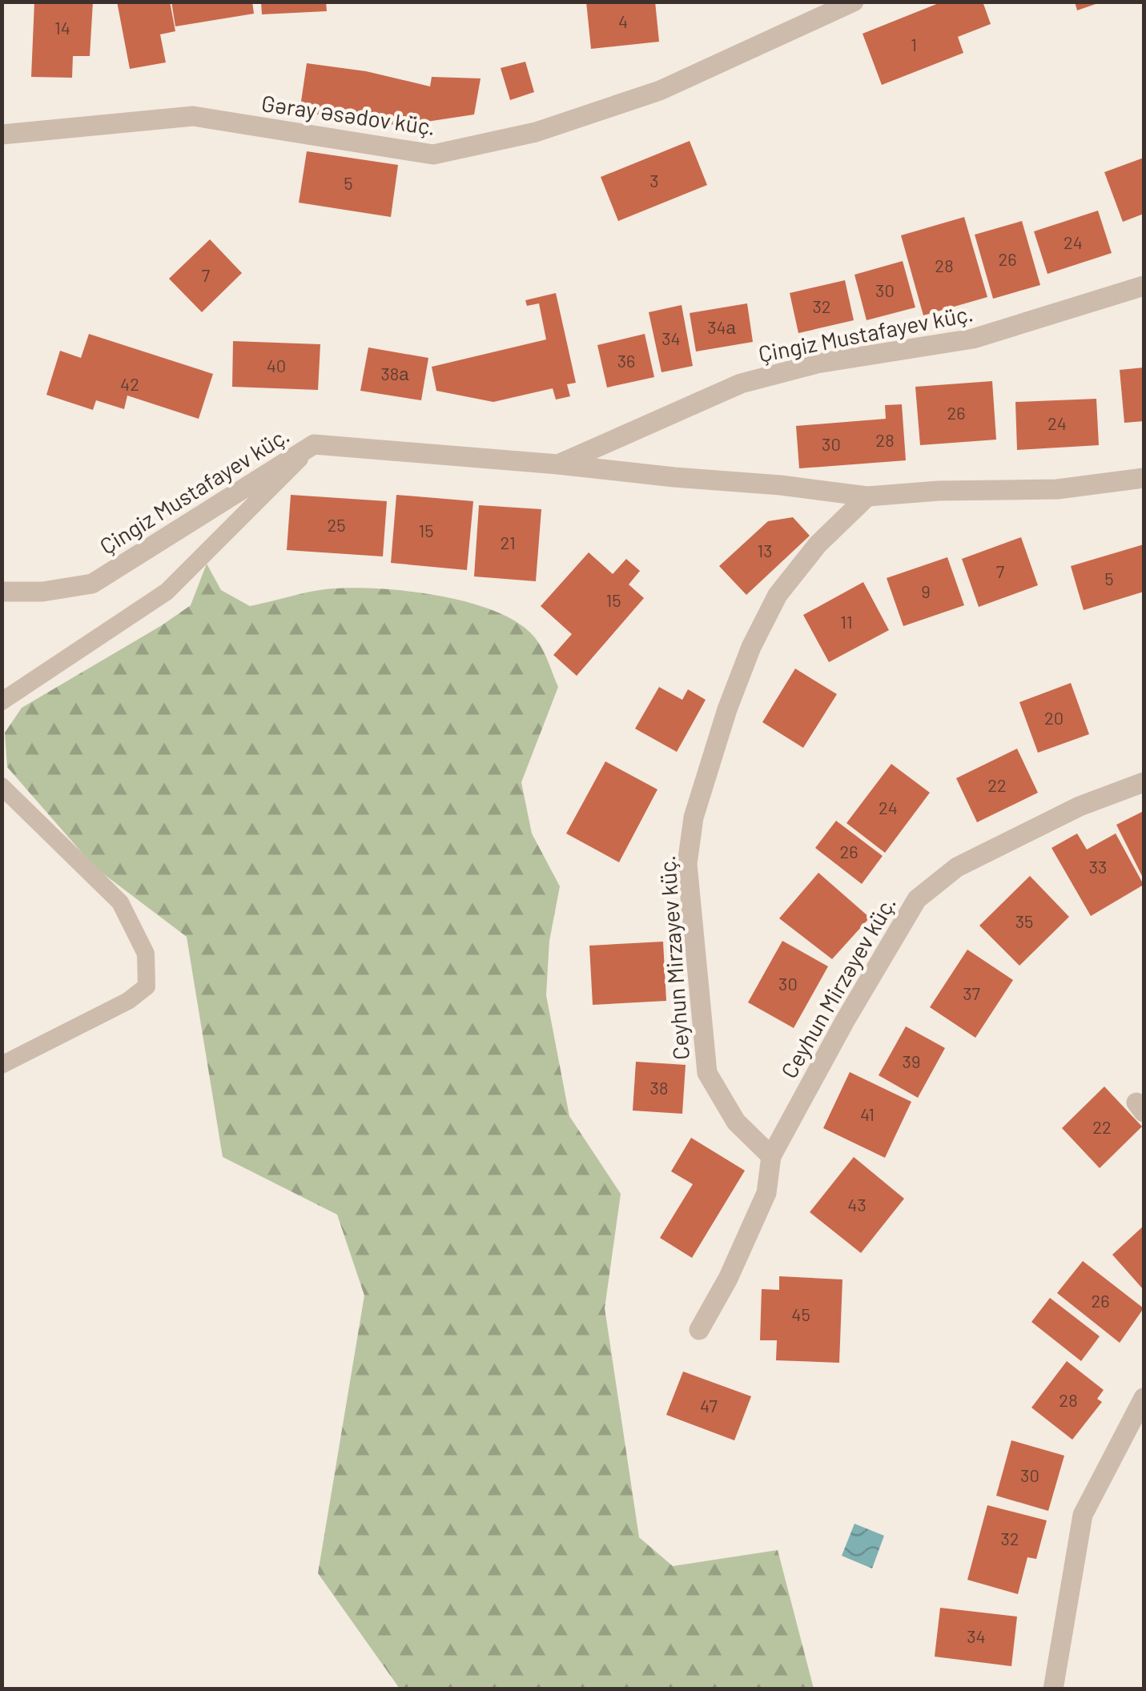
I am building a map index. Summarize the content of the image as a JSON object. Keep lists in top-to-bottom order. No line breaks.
{"streets":{"street":["Gəray Əsədov küç.","Çingiz Mustafayev küç.","Ceyhun Mirzayev küç.","Ceyhun Mirzəyev küç."]},"crossings":[["Çingiz Mustafayev küç.","Ceyhun Mirzayev küç."],["Ceyhun Mirzayev küç.","Ceyhun Mirzəyev küç."]],"house_numbers":["4","14","1","3","5","24","26","28","7","30","32","34а","34","36","40","38а","42","26","24","28","30","25","15","21","13","7","5","9","15","11","20","22","24","26","33","35","30","37","39","38","41","22","43","26","45","28","47","30","32","34"]}
